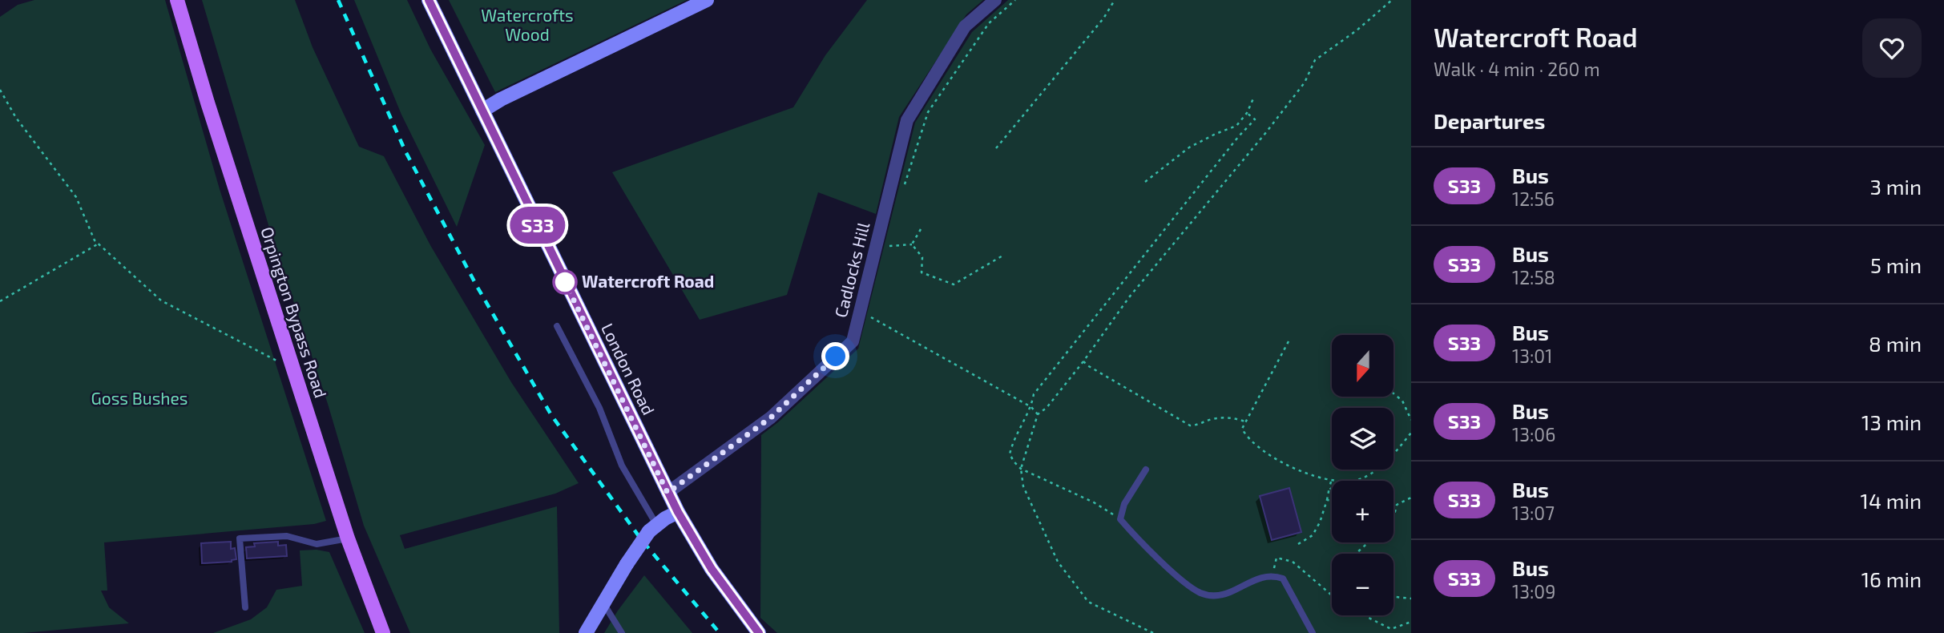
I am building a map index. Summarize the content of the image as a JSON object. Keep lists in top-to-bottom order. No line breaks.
{"streets":{"main road":["Orpington Bypass Road"],"street":["Cadlocks Hill","London Road"]},"crossings":[["Cadlocks Hill","London Road"]],"parks":["Watercrofts Wood","Goss Bushes"],"places":["Watercroft Road"],"lines":["bus line S33"],"north":"bottom","page":{"on_map":"S33","heading":[["Watercroft Road","Walk · 4 min · 260 m"],"Departures"],"list":[{"mark":"S33","name":"Bus","note":"12:56","value":"3 min"},{"mark":"S33","name":"Bus","note":"12:58","value":"5 min"},{"mark":"S33","name":"Bus","note":"13:01","value":"8 min"},{"mark":"S33","name":"Bus","note":"13:06","value":"13 min"},{"mark":"S33","name":"Bus","note":"13:07","value":"14 min"},{"mark":"S33","name":"Bus","note":"13:09","value":"16 min"}],"map_buttons":["+","−"]}}
